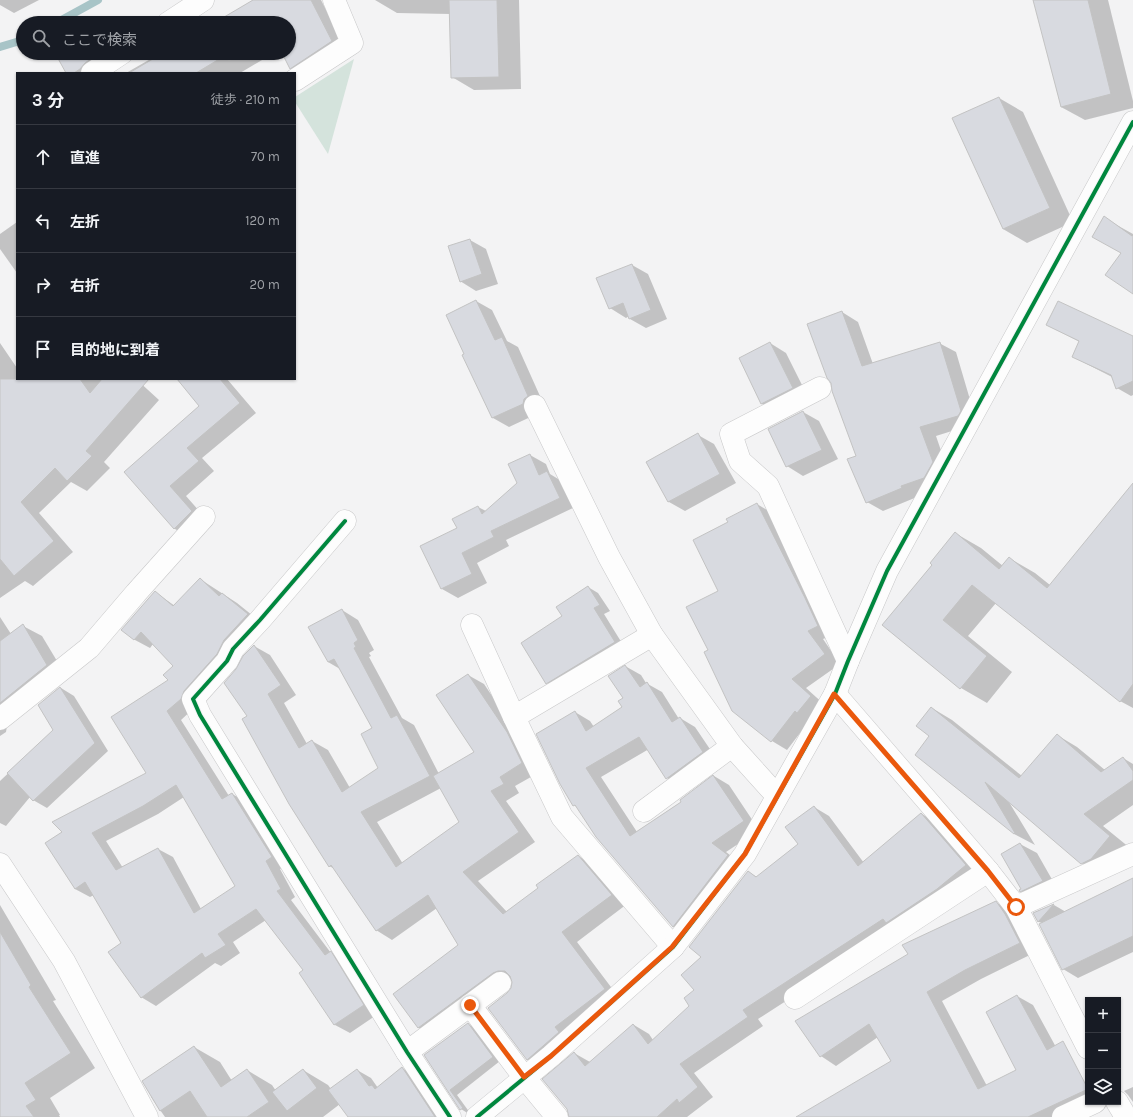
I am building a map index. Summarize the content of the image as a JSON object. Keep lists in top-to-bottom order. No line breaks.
{"page":{"search":"ここで検索","heading":["3 分","徒歩 · 210 m"],"list":[["直進","70 m"],["左折","120 m"],["右折","20 m"],"目的地に到着"],"map_buttons":["+","−"]}}
